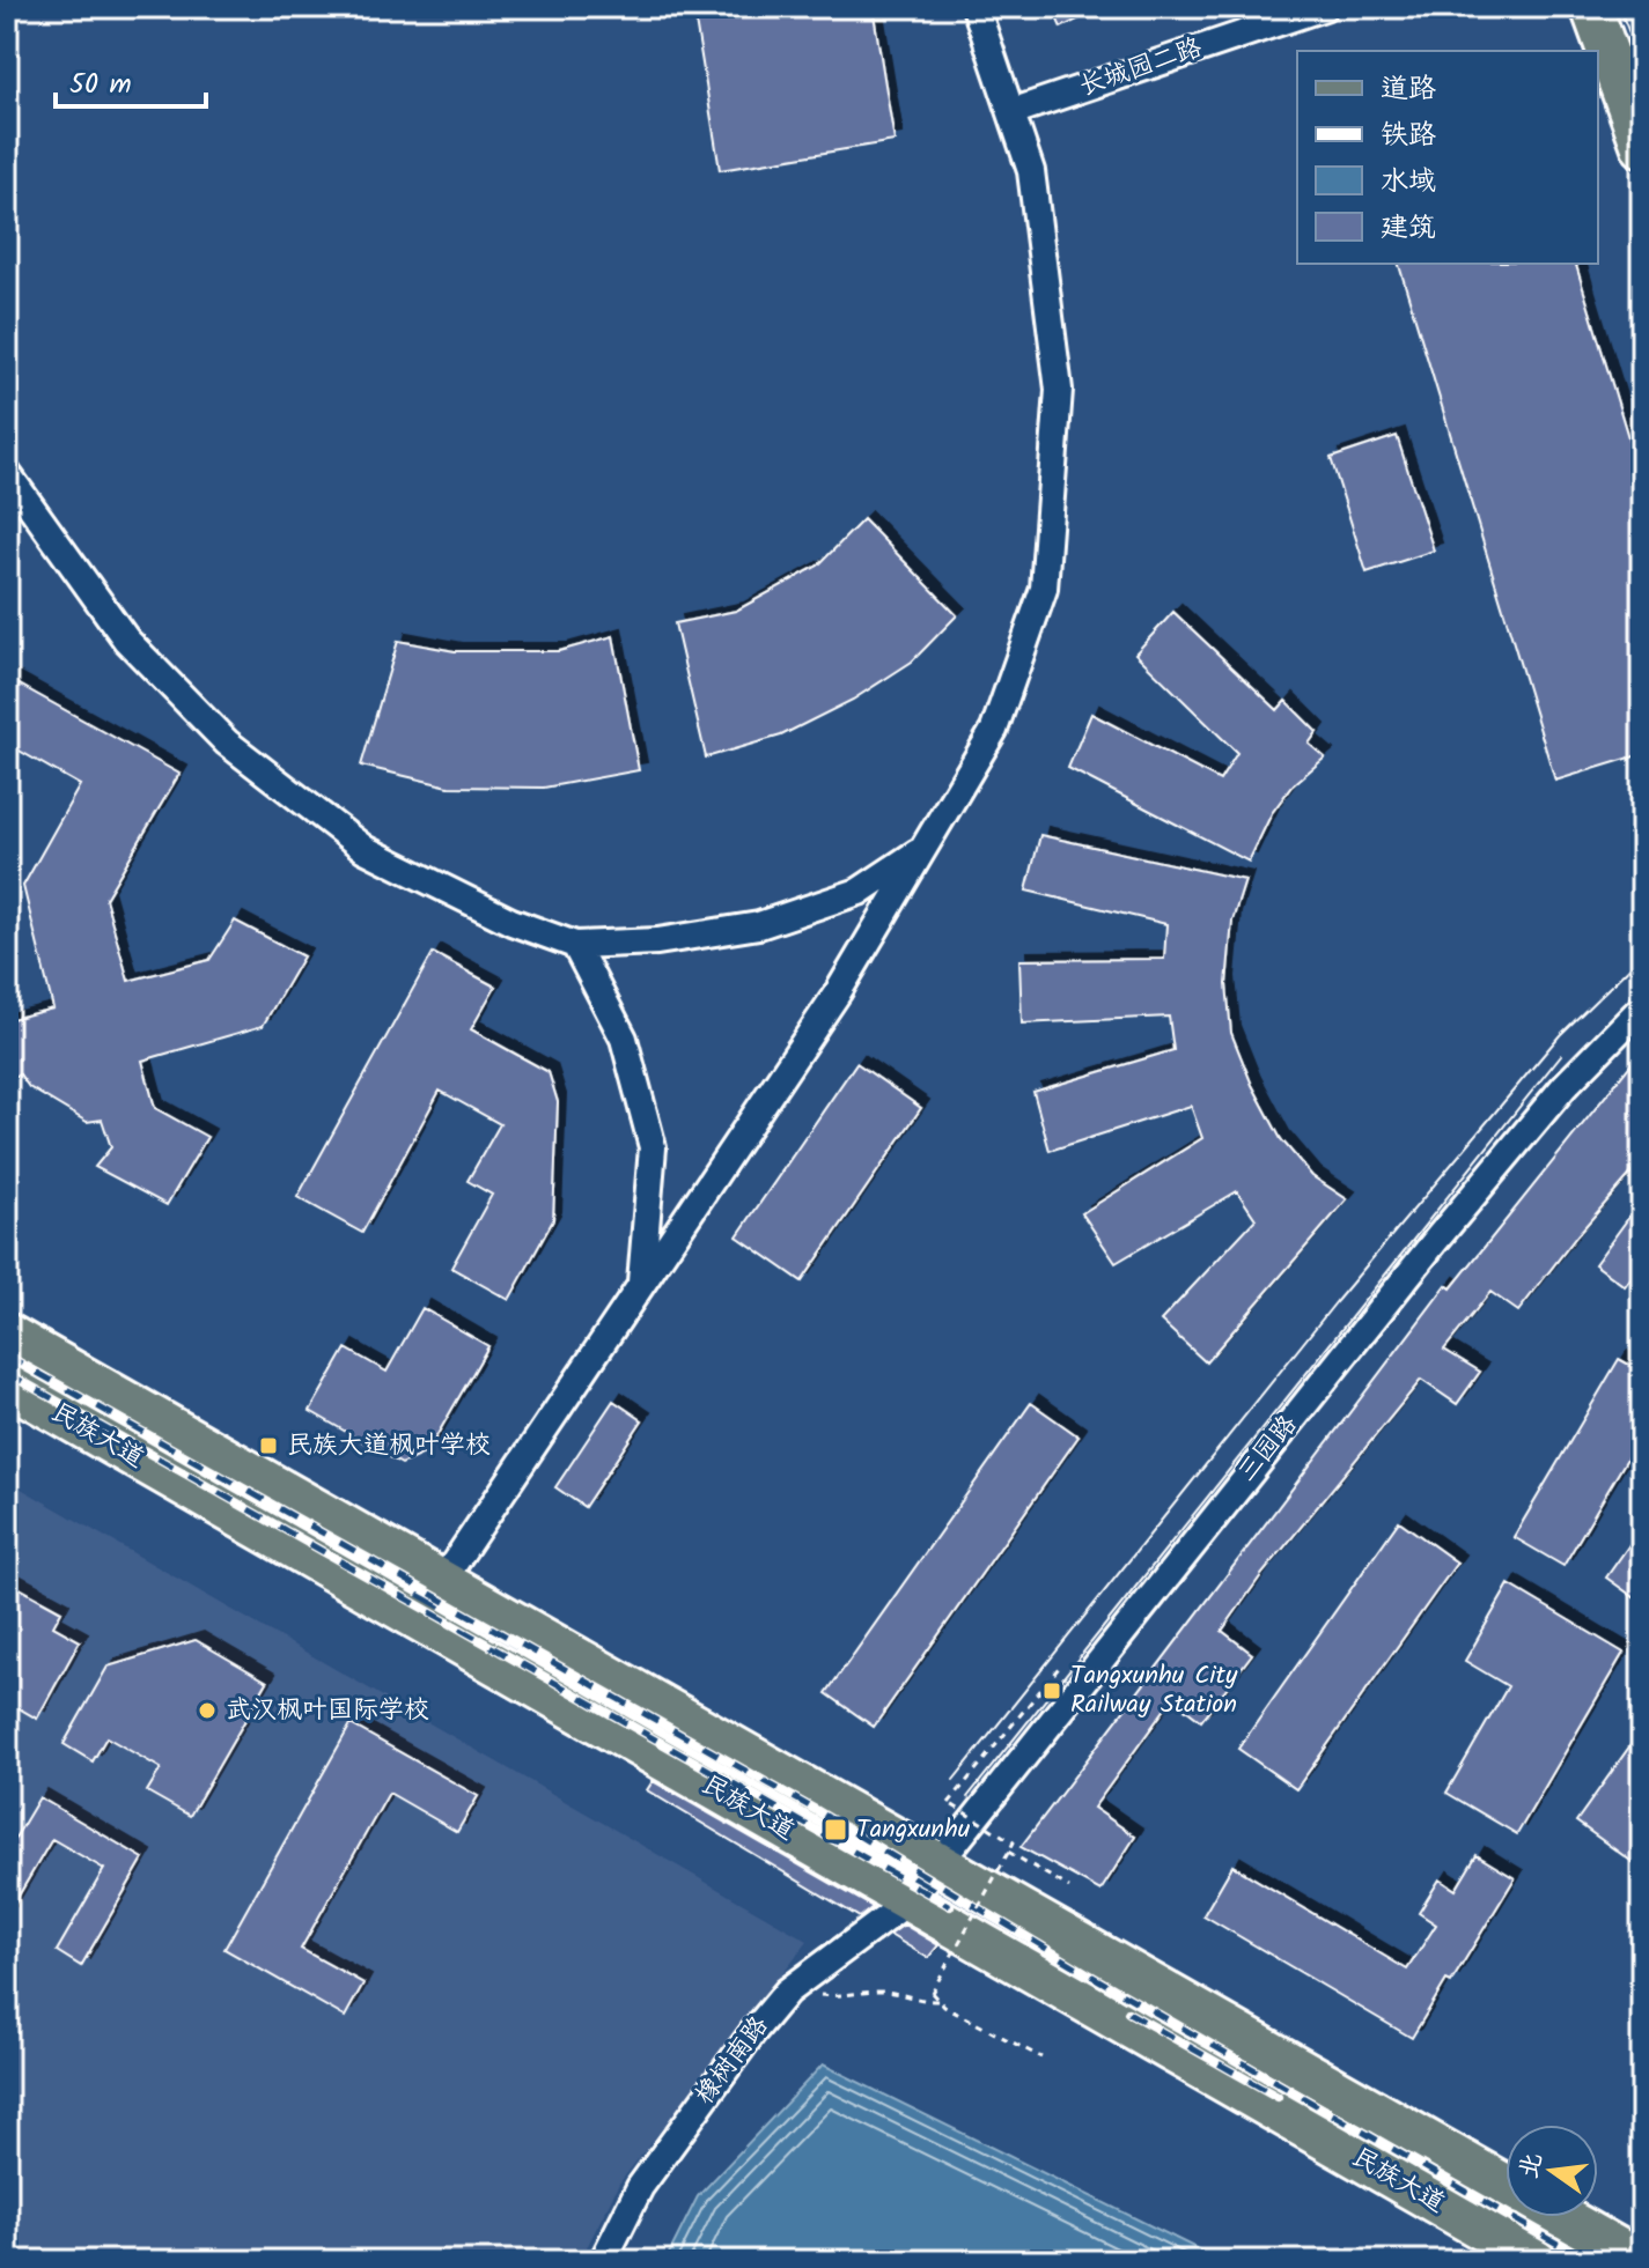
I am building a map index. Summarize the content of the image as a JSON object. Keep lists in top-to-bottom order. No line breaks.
{"streets":{"main road":["民族大道"],"street":["长城园二路","三园路","橡树南路"]},"crossings":[["民族大道","三园路"],["民族大道","橡树南路"],["三园路","橡树南路"]],"places":{"transit":["民族大道枫叶学校","Tangxunhu City Railway Station","Tangxunhu"],"other":["武汉枫叶国际学校"]},"legend":["道路","铁路","水域","建筑"],"scale_bar":"50 m","north":"left"}
